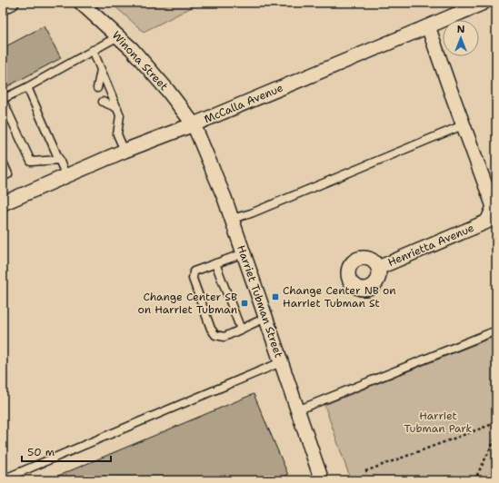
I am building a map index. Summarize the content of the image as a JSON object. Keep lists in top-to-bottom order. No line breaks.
{"streets":{"street":["Winona Street","McCalla Avenue","Henrietta Avenue","Harriet Tubman Street"]},"crossings":[["Winona Street","McCalla Avenue"],["Winona Street","Harriet Tubman Street"],["McCalla Avenue","Harriet Tubman Street"]],"parks":["Harriet Tubman Park"],"places":{"transit":["Change Center NB on Harriet Tubman St","Change Center SB on Harriet Tubman"]},"scale_bar":"50 m","north":"top"}
